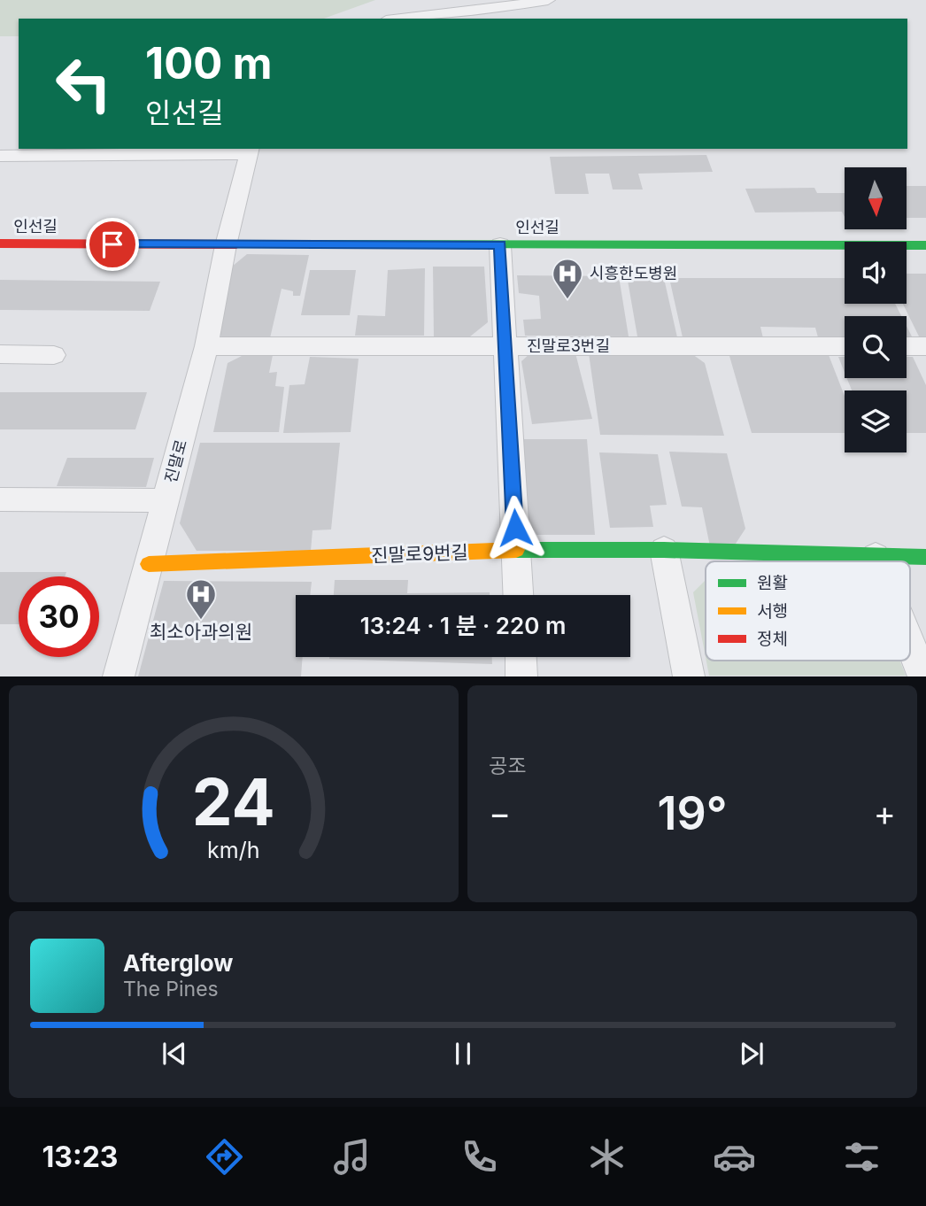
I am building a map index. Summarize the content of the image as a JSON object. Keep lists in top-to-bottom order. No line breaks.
{"streets":{"street":["인선길","진말로3번길","진말로","진말로9번길"]},"crossings":[["인선길","진말로"],["진말로3번길","진말로"],["진말로","진말로9번길"]],"places":{"hospital":["시흥한도병원","최소아과의원"]},"legend":["원활","서행","정체"],"north":"bottom","page":{"turn":["100 m","인선길"],"limit":"30","trip":"13:24 · 1 분 · 220 m","tile":"공조","heat":["−","19°","+"],"song":["Afterglow","The Pines"],"tabs":"13:23","gauge":["24","km/h"]}}
